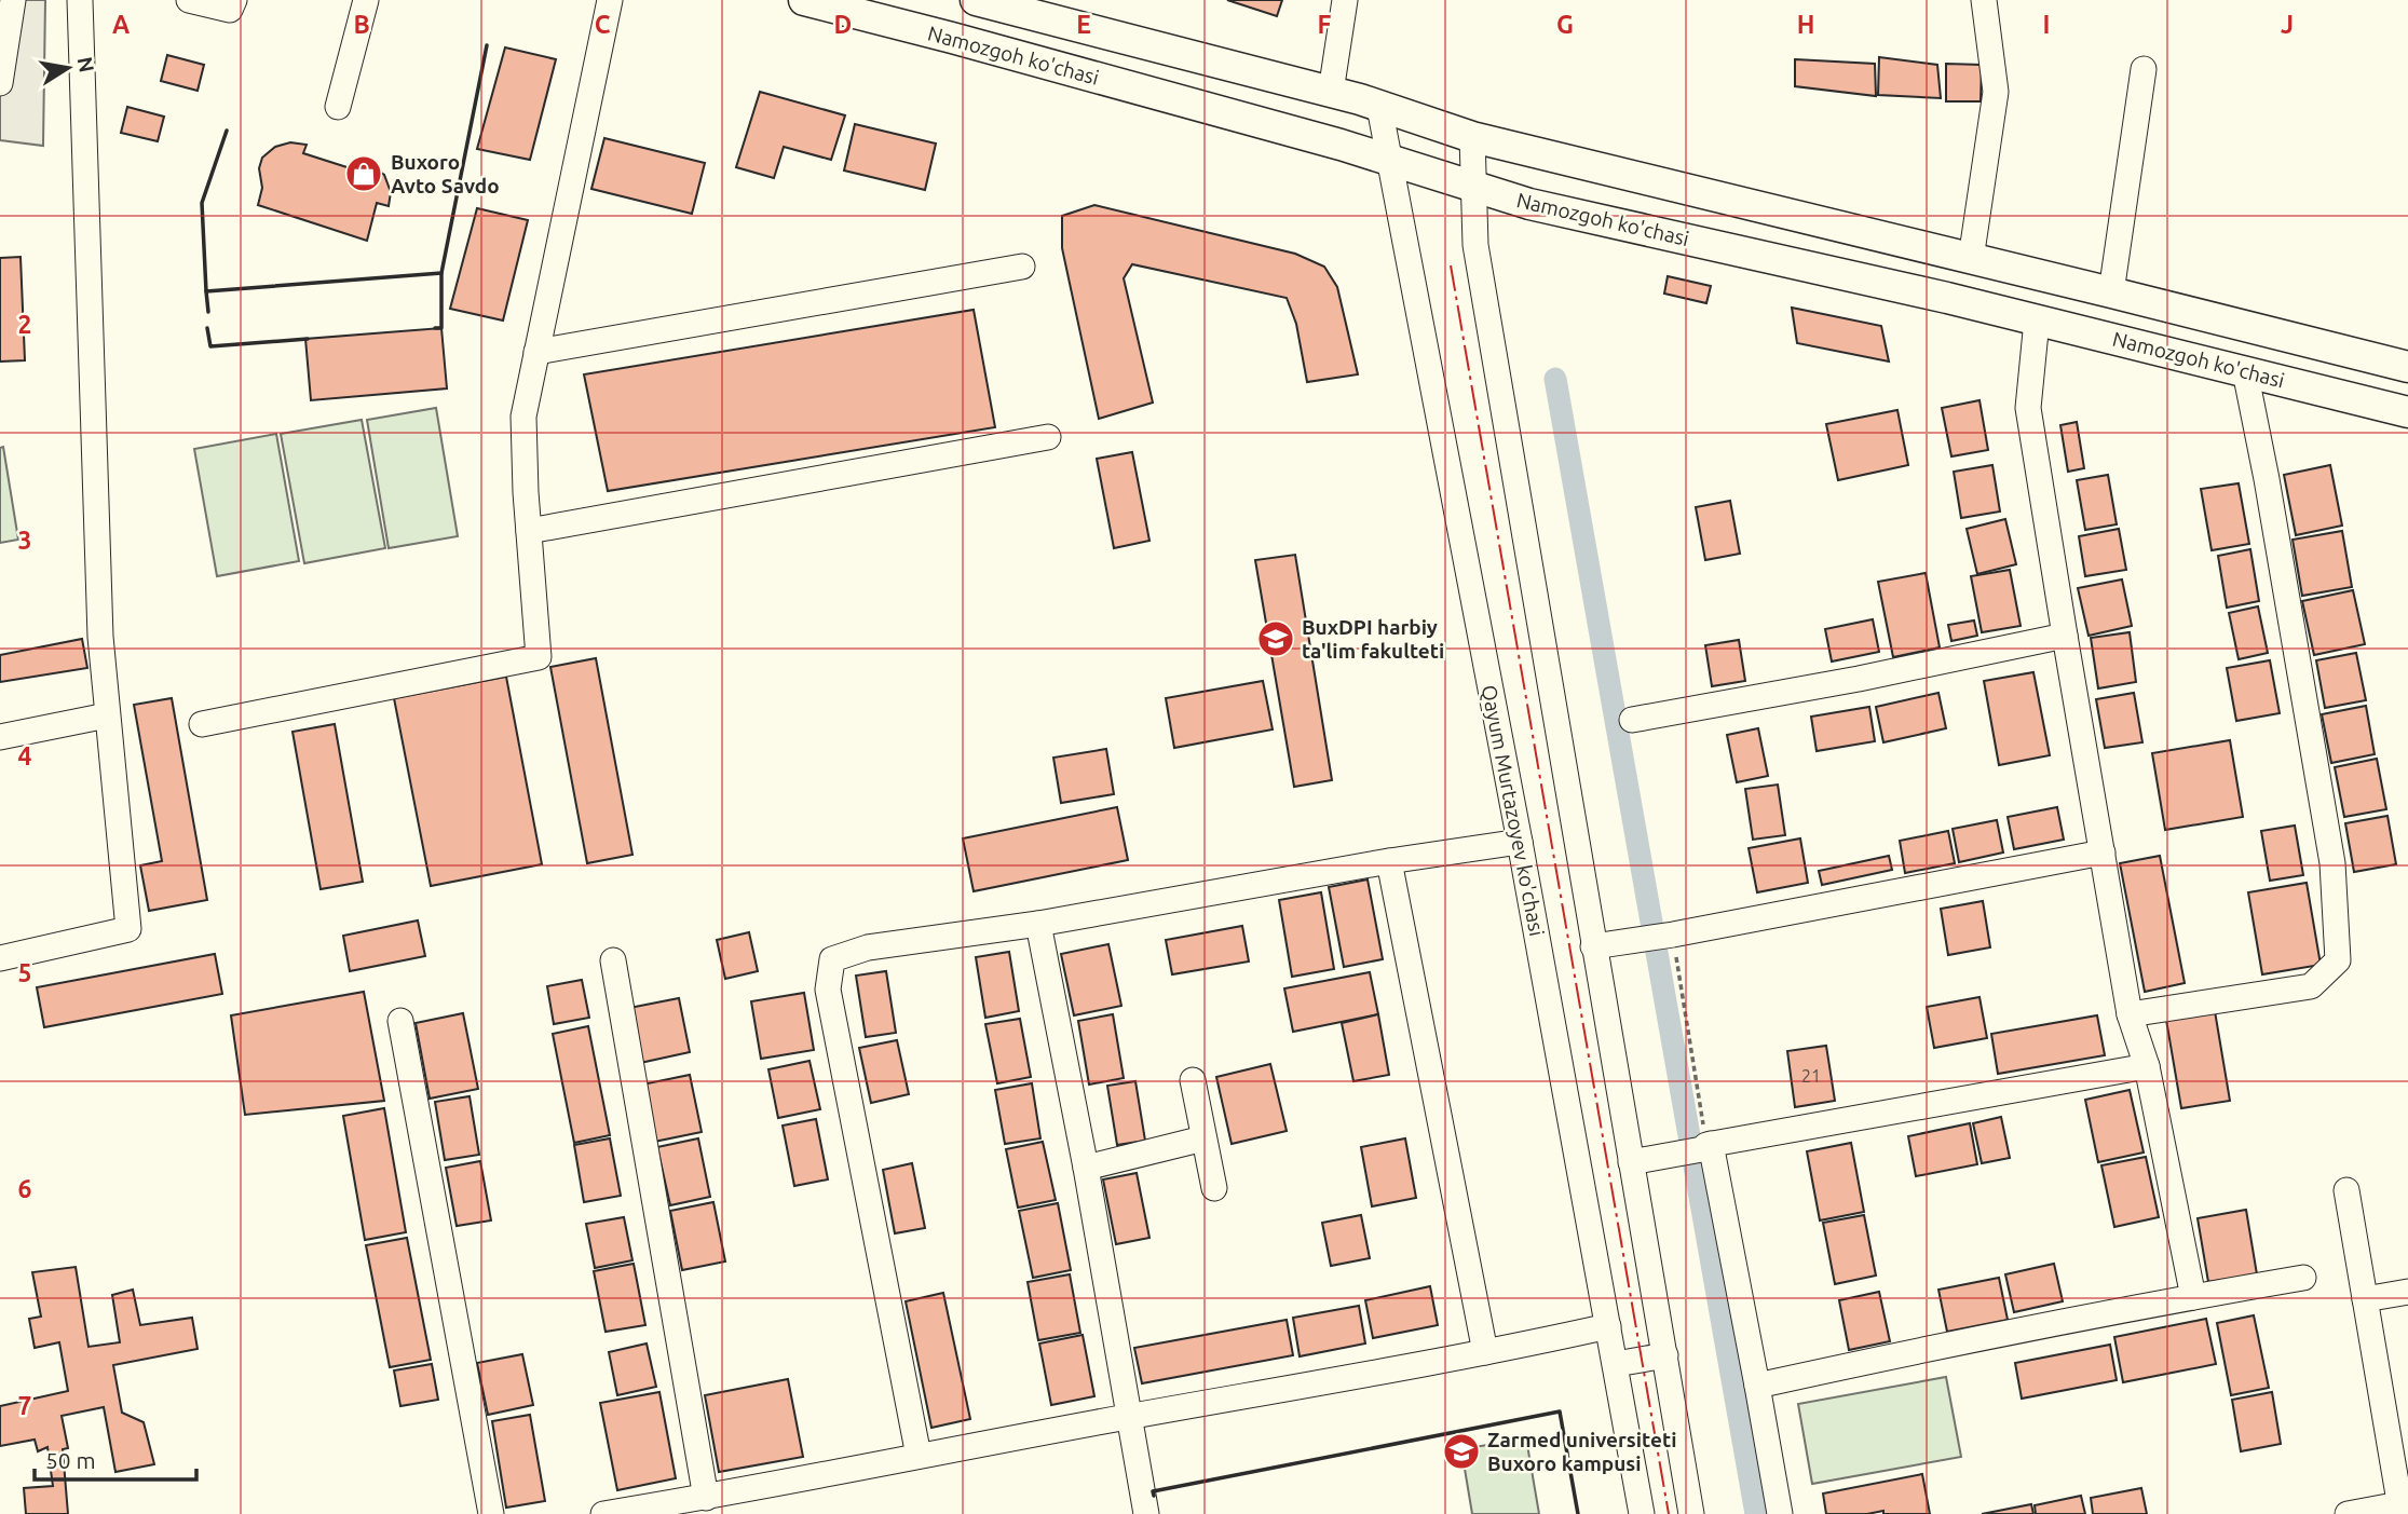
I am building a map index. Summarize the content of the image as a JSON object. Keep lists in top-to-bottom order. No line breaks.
{"streets":{"main road":["Namozgoh ko'chasi"],"street":["Qayum Murtazoyev ko'chasi"]},"crossings":[["Namozgoh ko'chasi","Qayum Murtazoyev ko'chasi"]],"places":{"shop":["Buxoro Avto Savdo"],"school or university":["BuxDPI harbiy ta'lim fakulteti","Zarmed universiteti Buxoro kampusi"]},"house_numbers":["21"],"scale_bar":"50 m","north":"right","grid":{"columns":["A","B","C","D","E","F","G","H","I","J"],"rows":["2","3","4","5","6","7"]}}
